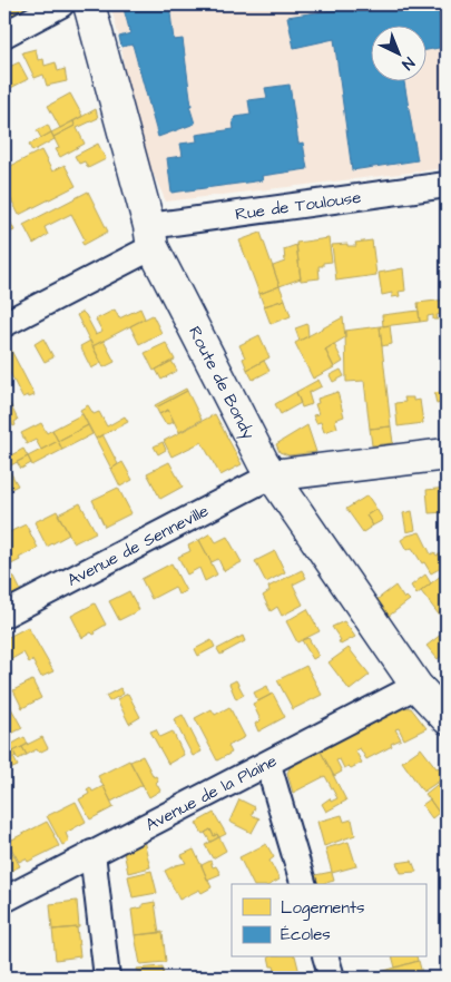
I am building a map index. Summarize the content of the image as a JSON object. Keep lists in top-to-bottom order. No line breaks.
{"streets":{"street":["Rue de Toulouse","Route de Bondy","Avenue de Senneville","Avenue de la Plaine"]},"crossings":[["Rue de Toulouse","Route de Bondy"],["Route de Bondy","Avenue de Senneville"],["Route de Bondy","Avenue de la Plaine"]],"legend":["Logements","Écoles"],"north":"bottom right"}
